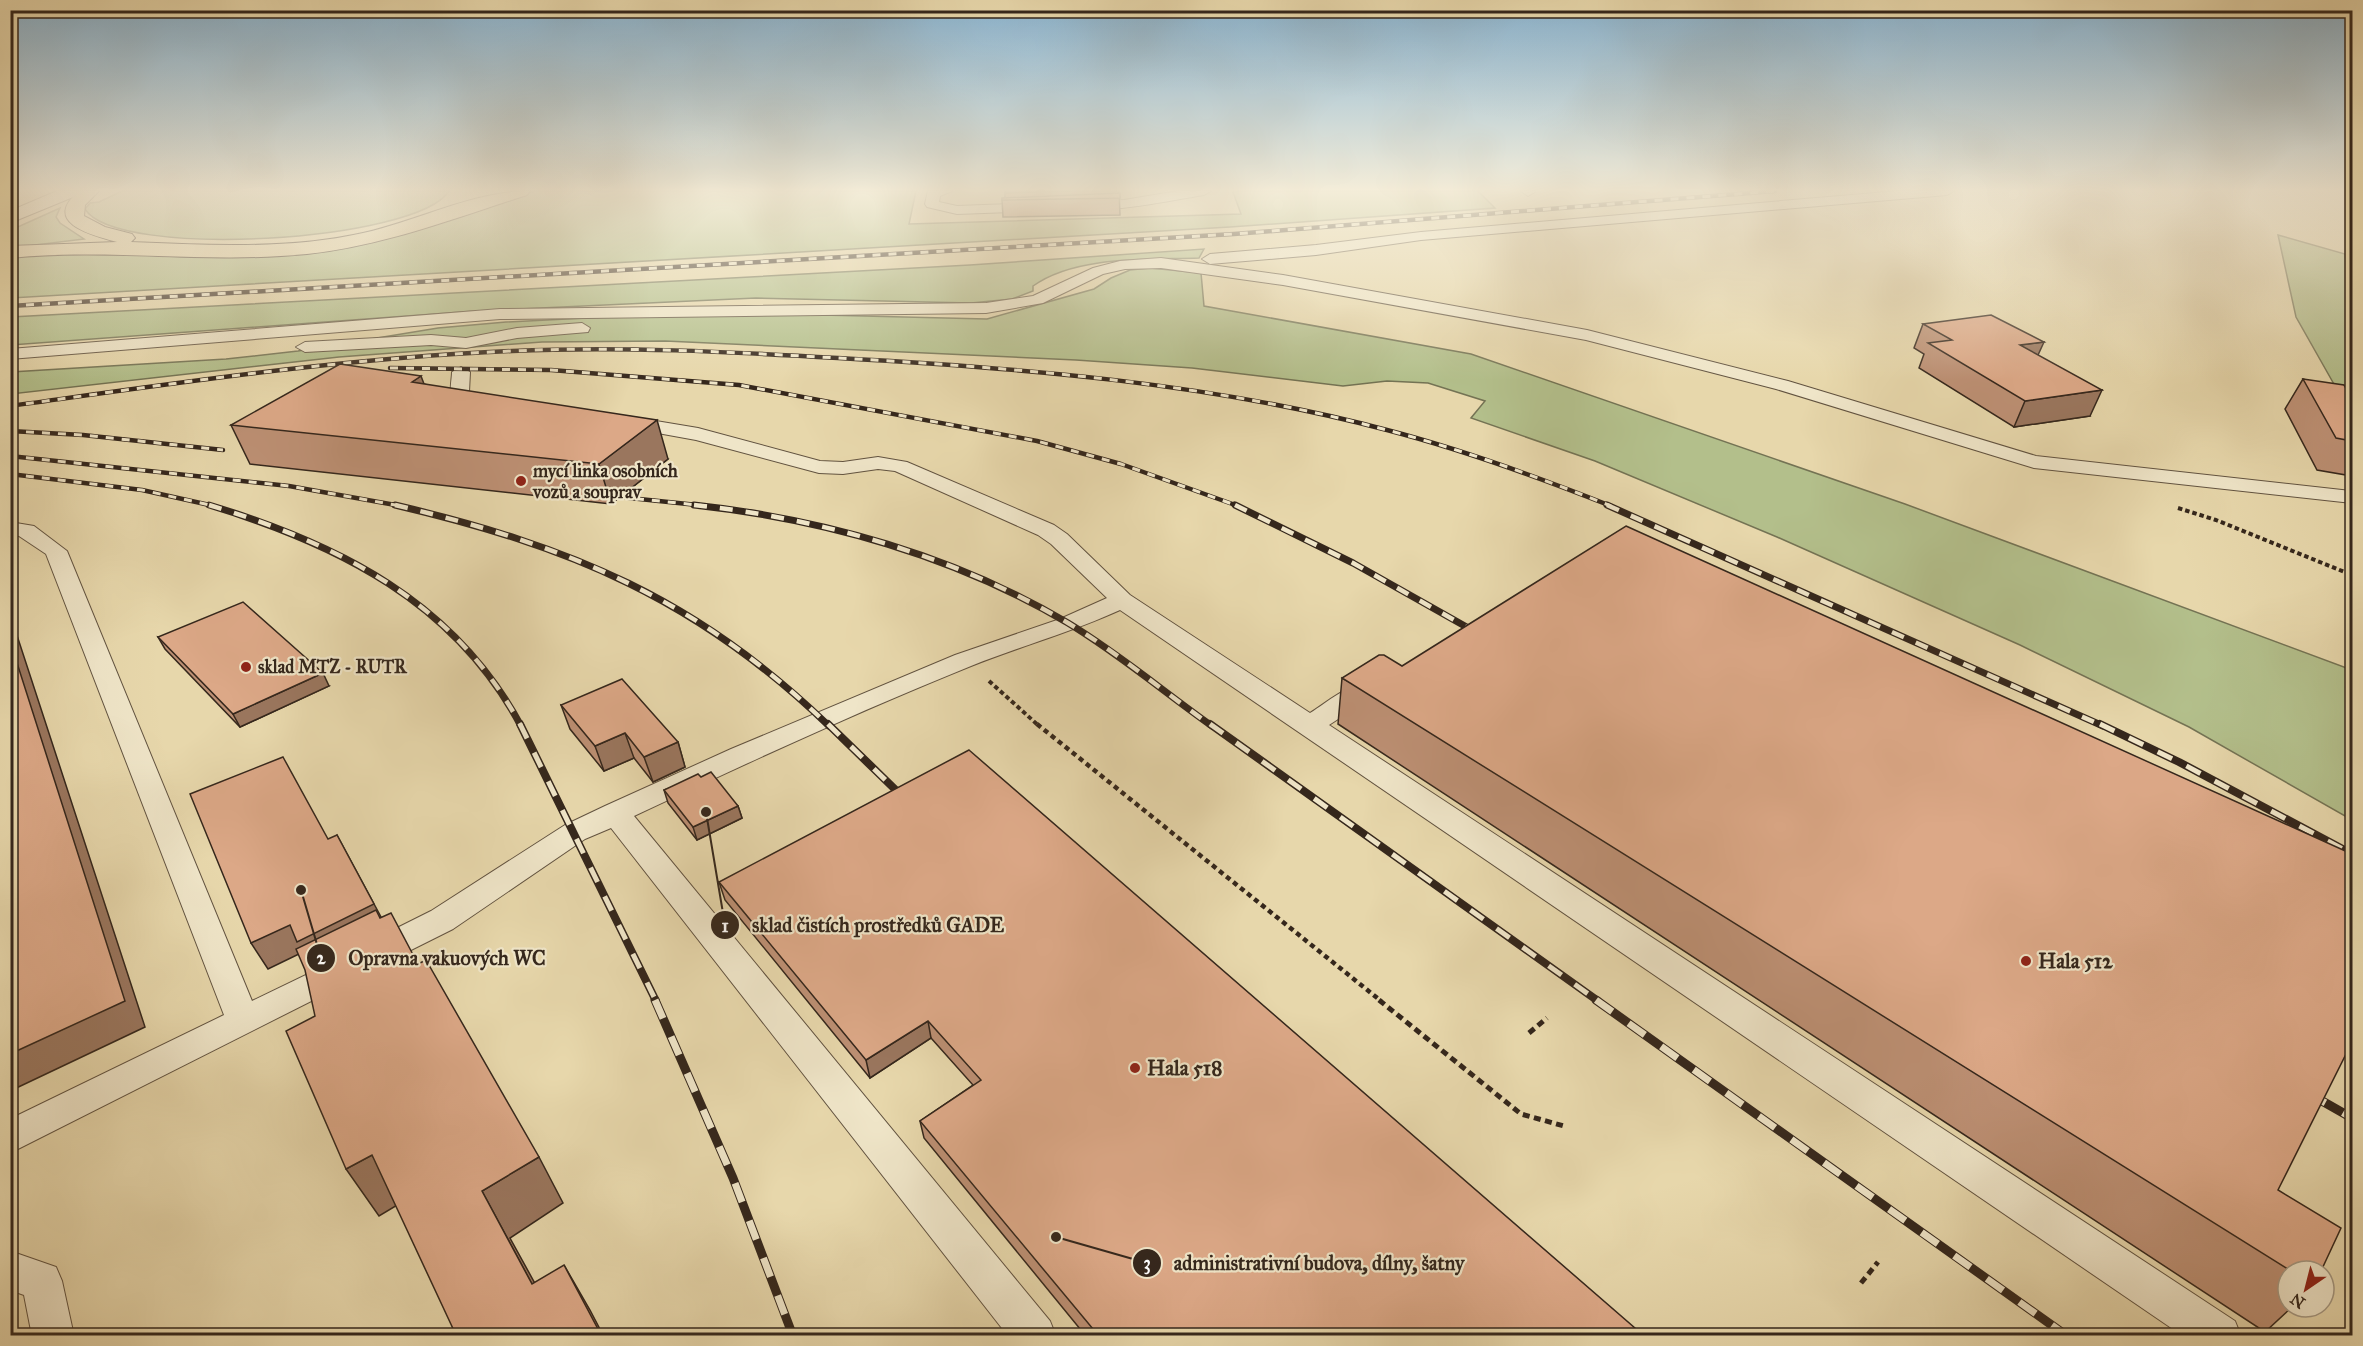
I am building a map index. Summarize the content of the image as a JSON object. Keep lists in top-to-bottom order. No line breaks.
{"places":["mycí linka osobních vozů a souprav","sklad MTZ - RUTR","sklad čistích prostředků GADE","Opravna vakuových WC","Hala 512","Hala 518","administrativní budova, dílny, šatny"],"north":"bottom left"}
